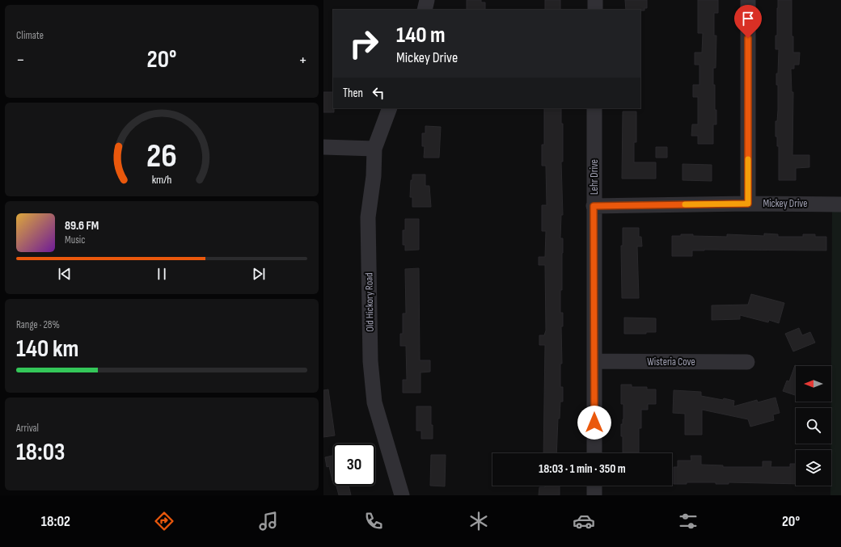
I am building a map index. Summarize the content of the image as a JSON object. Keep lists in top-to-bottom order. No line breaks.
{"streets":{"street":["Lehr Drive","Mickey Drive","Old Hickory Road","Wisteria Cove"]},"crossings":[["Lehr Drive","Mickey Drive"],["Lehr Drive","Wisteria Cove"]],"north":"left","page":{"tile":["Climate",["Range · 28%","140 km"],["Arrival","18:03"]],"turn":["140 m","Mickey Drive"],"heat":["−","20°","+"],"then":"Then","song":["89.6 FM","Music"],"limit":"30","trip":"18:03 · 1 min · 350 m","tabs":["18:02","20°"],"gauge":["26","km/h"]}}
